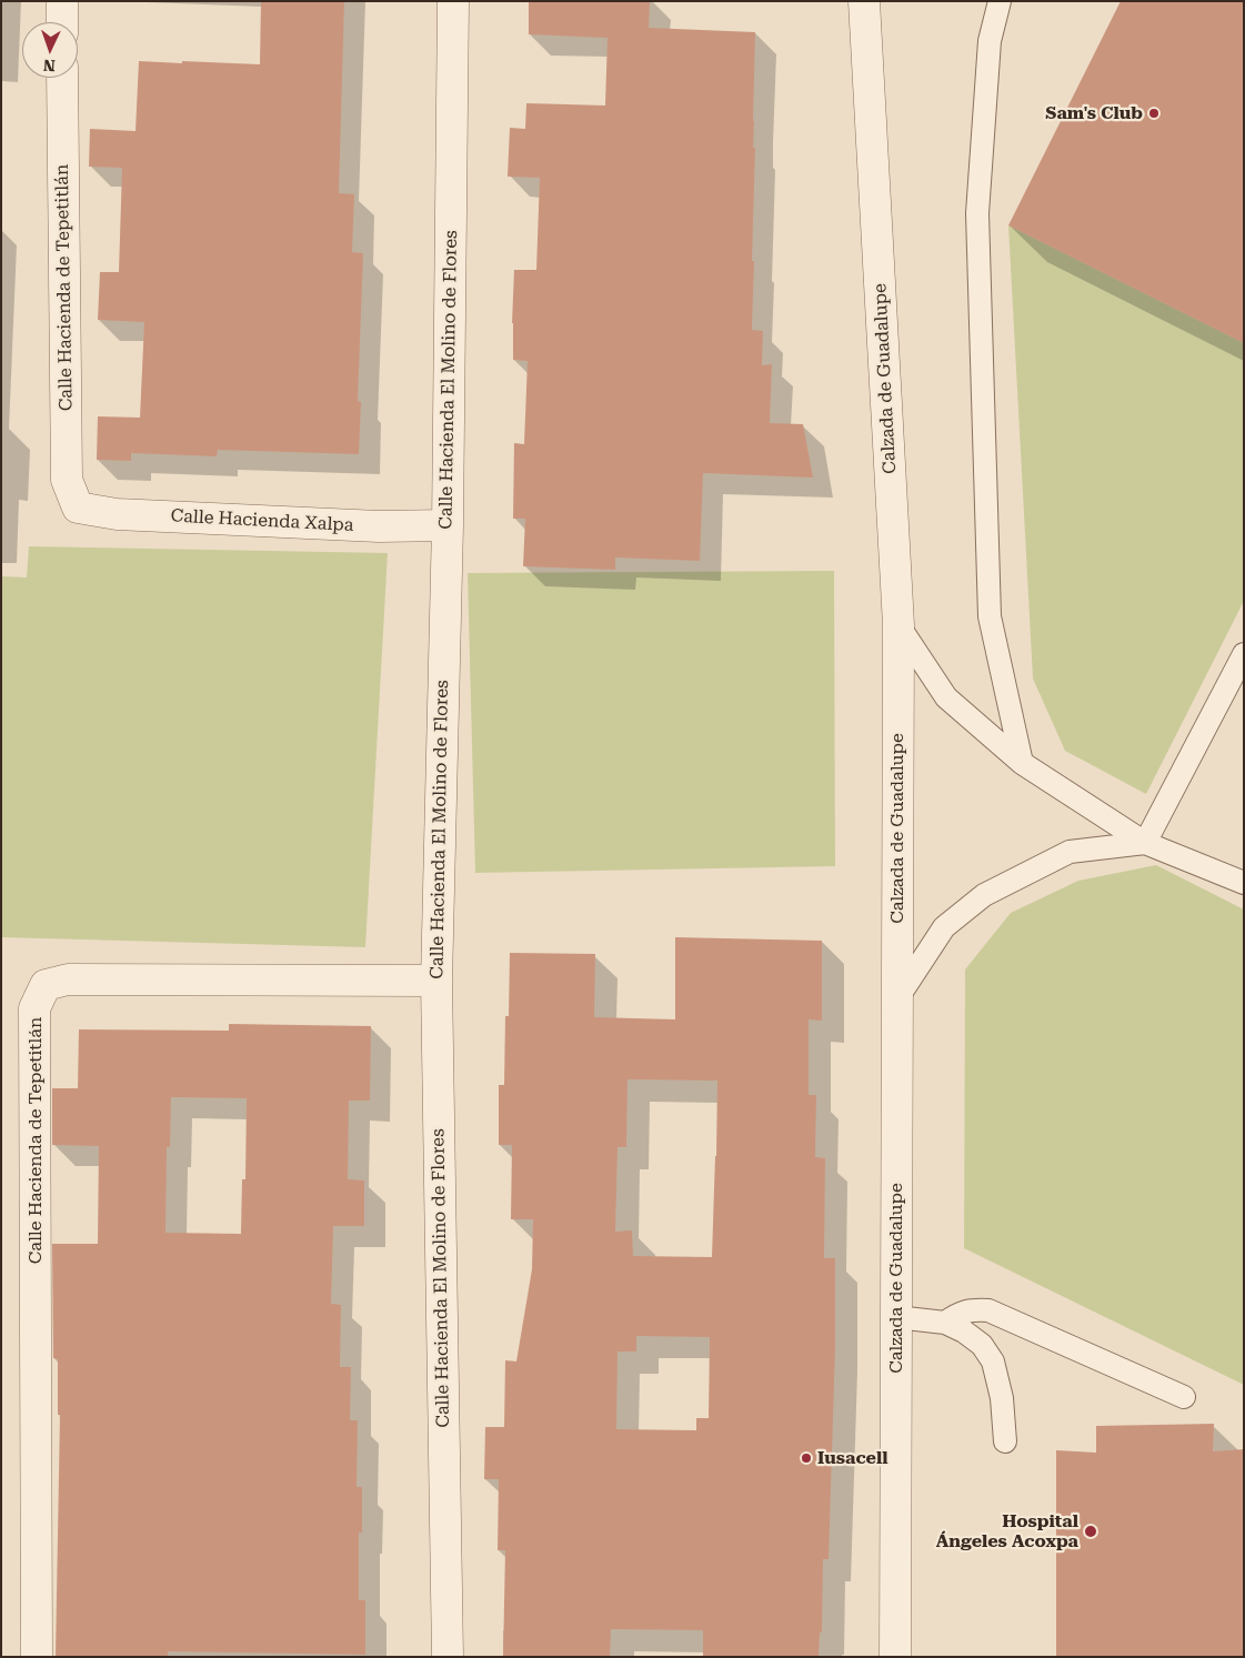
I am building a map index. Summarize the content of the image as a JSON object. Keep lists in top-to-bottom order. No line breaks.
{"streets":{"street":["Calle Hacienda de Tepetitlán","Calzada de Guadalupe","Calle Hacienda El Molino de Flores","Calle Hacienda Xalpa"]},"crossings":[["Calle Hacienda de Tepetitlán","Calle Hacienda El Molino de Flores"],["Calle Hacienda de Tepetitlán","Calle Hacienda Xalpa"],["Calle Hacienda El Molino de Flores","Calle Hacienda Xalpa"]],"places":["Sam's Club","Iusacell","Hospital Ángeles Acoxpa"],"north":"bottom"}
